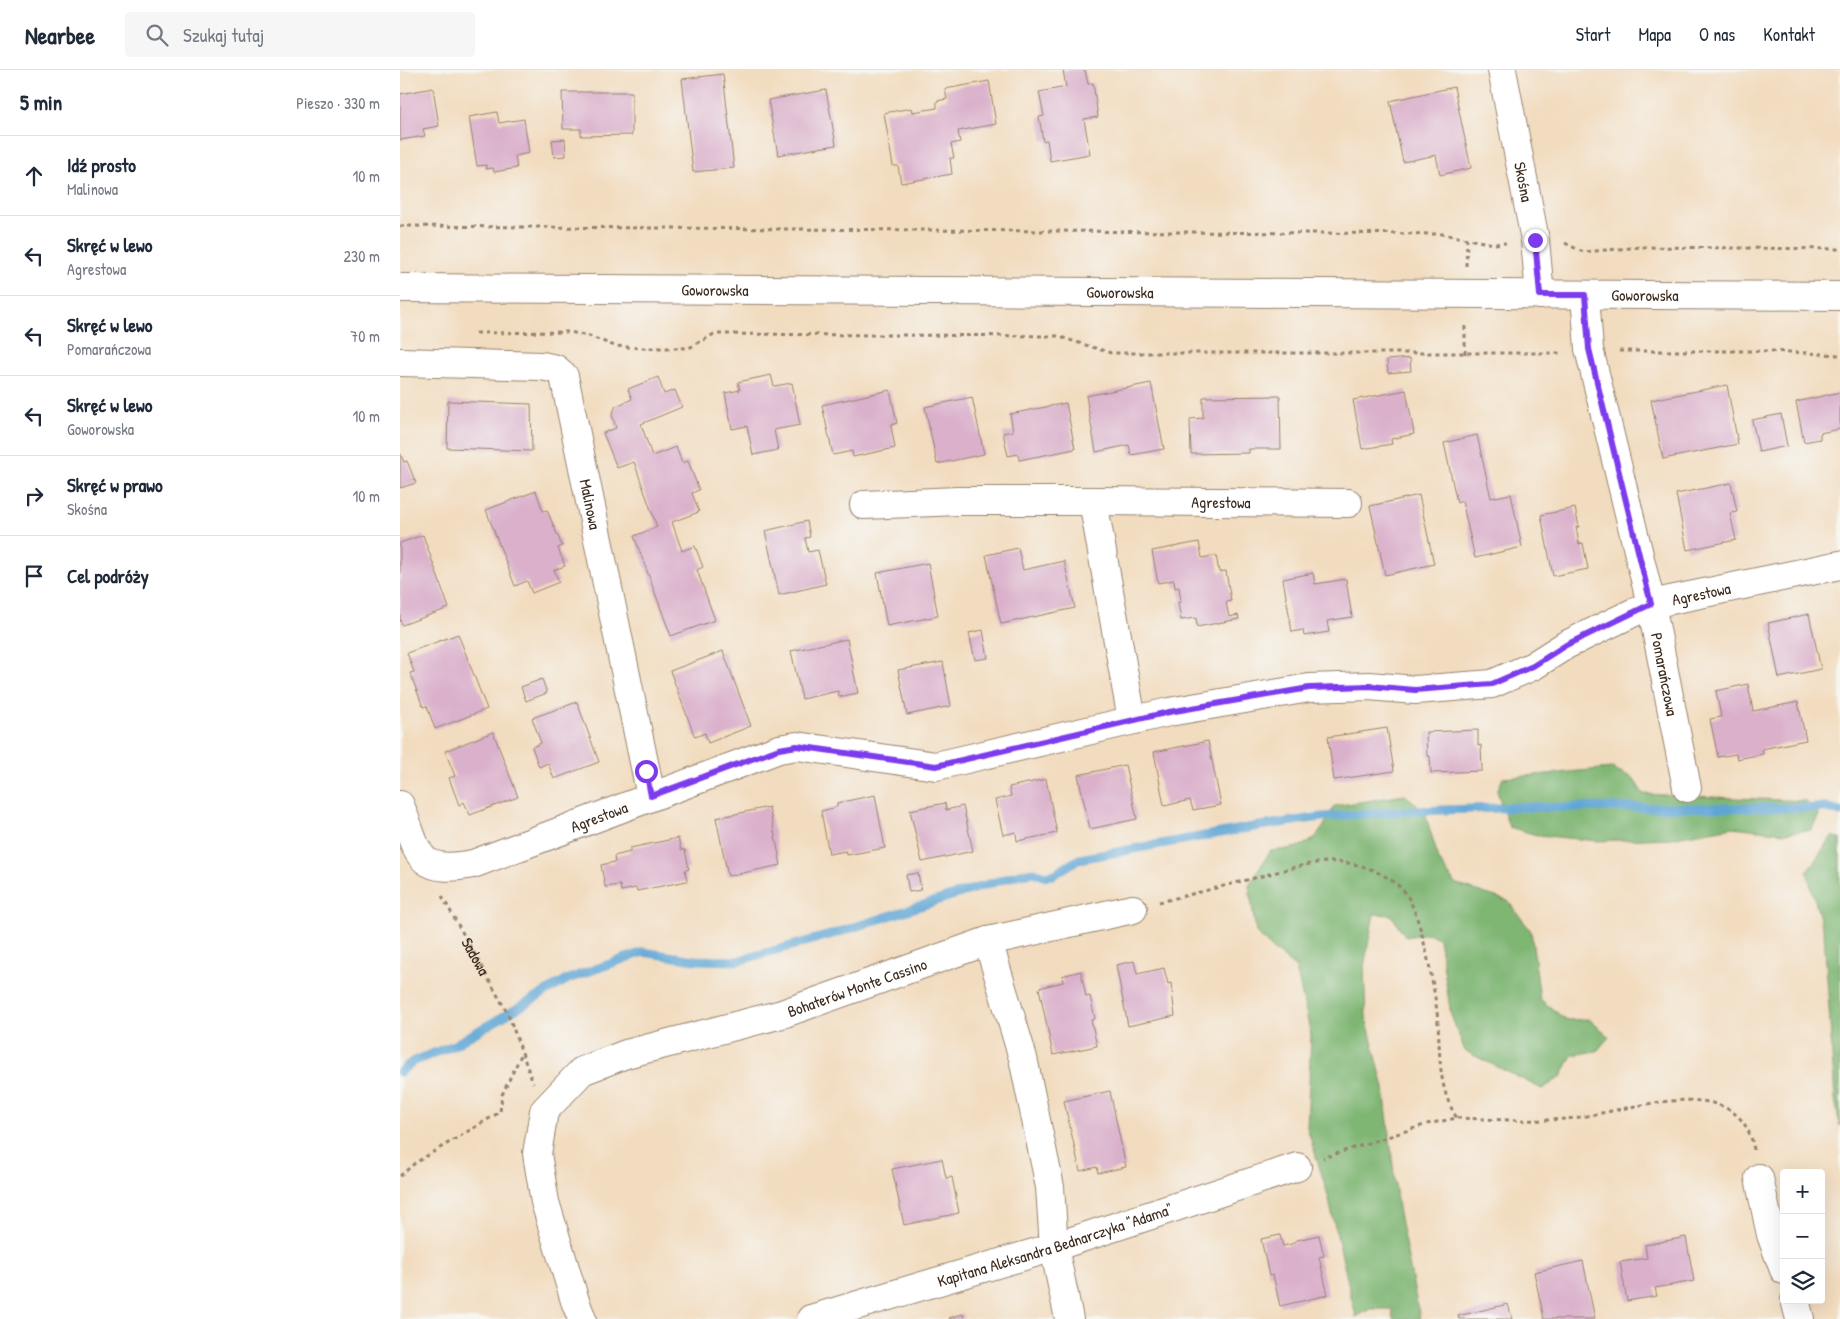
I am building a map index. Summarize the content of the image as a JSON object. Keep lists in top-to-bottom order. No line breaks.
{"streets":{"street":["Skośna","Goworowska","Agrestowa","Malinowa","Pomarańczowa","Bohaterów Monte Cassino","Kapitana Aleksandra Bednarczyka \"Adama\""],"path":["Sadowa"]},"crossings":[["Skośna","Goworowska"],["Goworowska","Pomarańczowa"],["Agrestowa","Malinowa"],["Agrestowa","Pomarańczowa"],["Agrestowa","Sadowa"],["Sadowa","Bohaterów Monte Cassino"]],"page":{"header":"Nearbee","search":"Szukaj tutaj","nav":["Start","Mapa","O nas","Kontakt"],"heading":["5 min","Pieszo · 330 m"],"list":[["Idź prosto","Malinowa","10 m"],["Skręć w lewo","Agrestowa","230 m"],["Skręć w lewo","Pomarańczowa","70 m"],["Skręć w lewo","Goworowska","10 m"],["Skręć w prawo","Skośna","10 m"],"Cel podróży"],"map_buttons":["+","−"]}}
